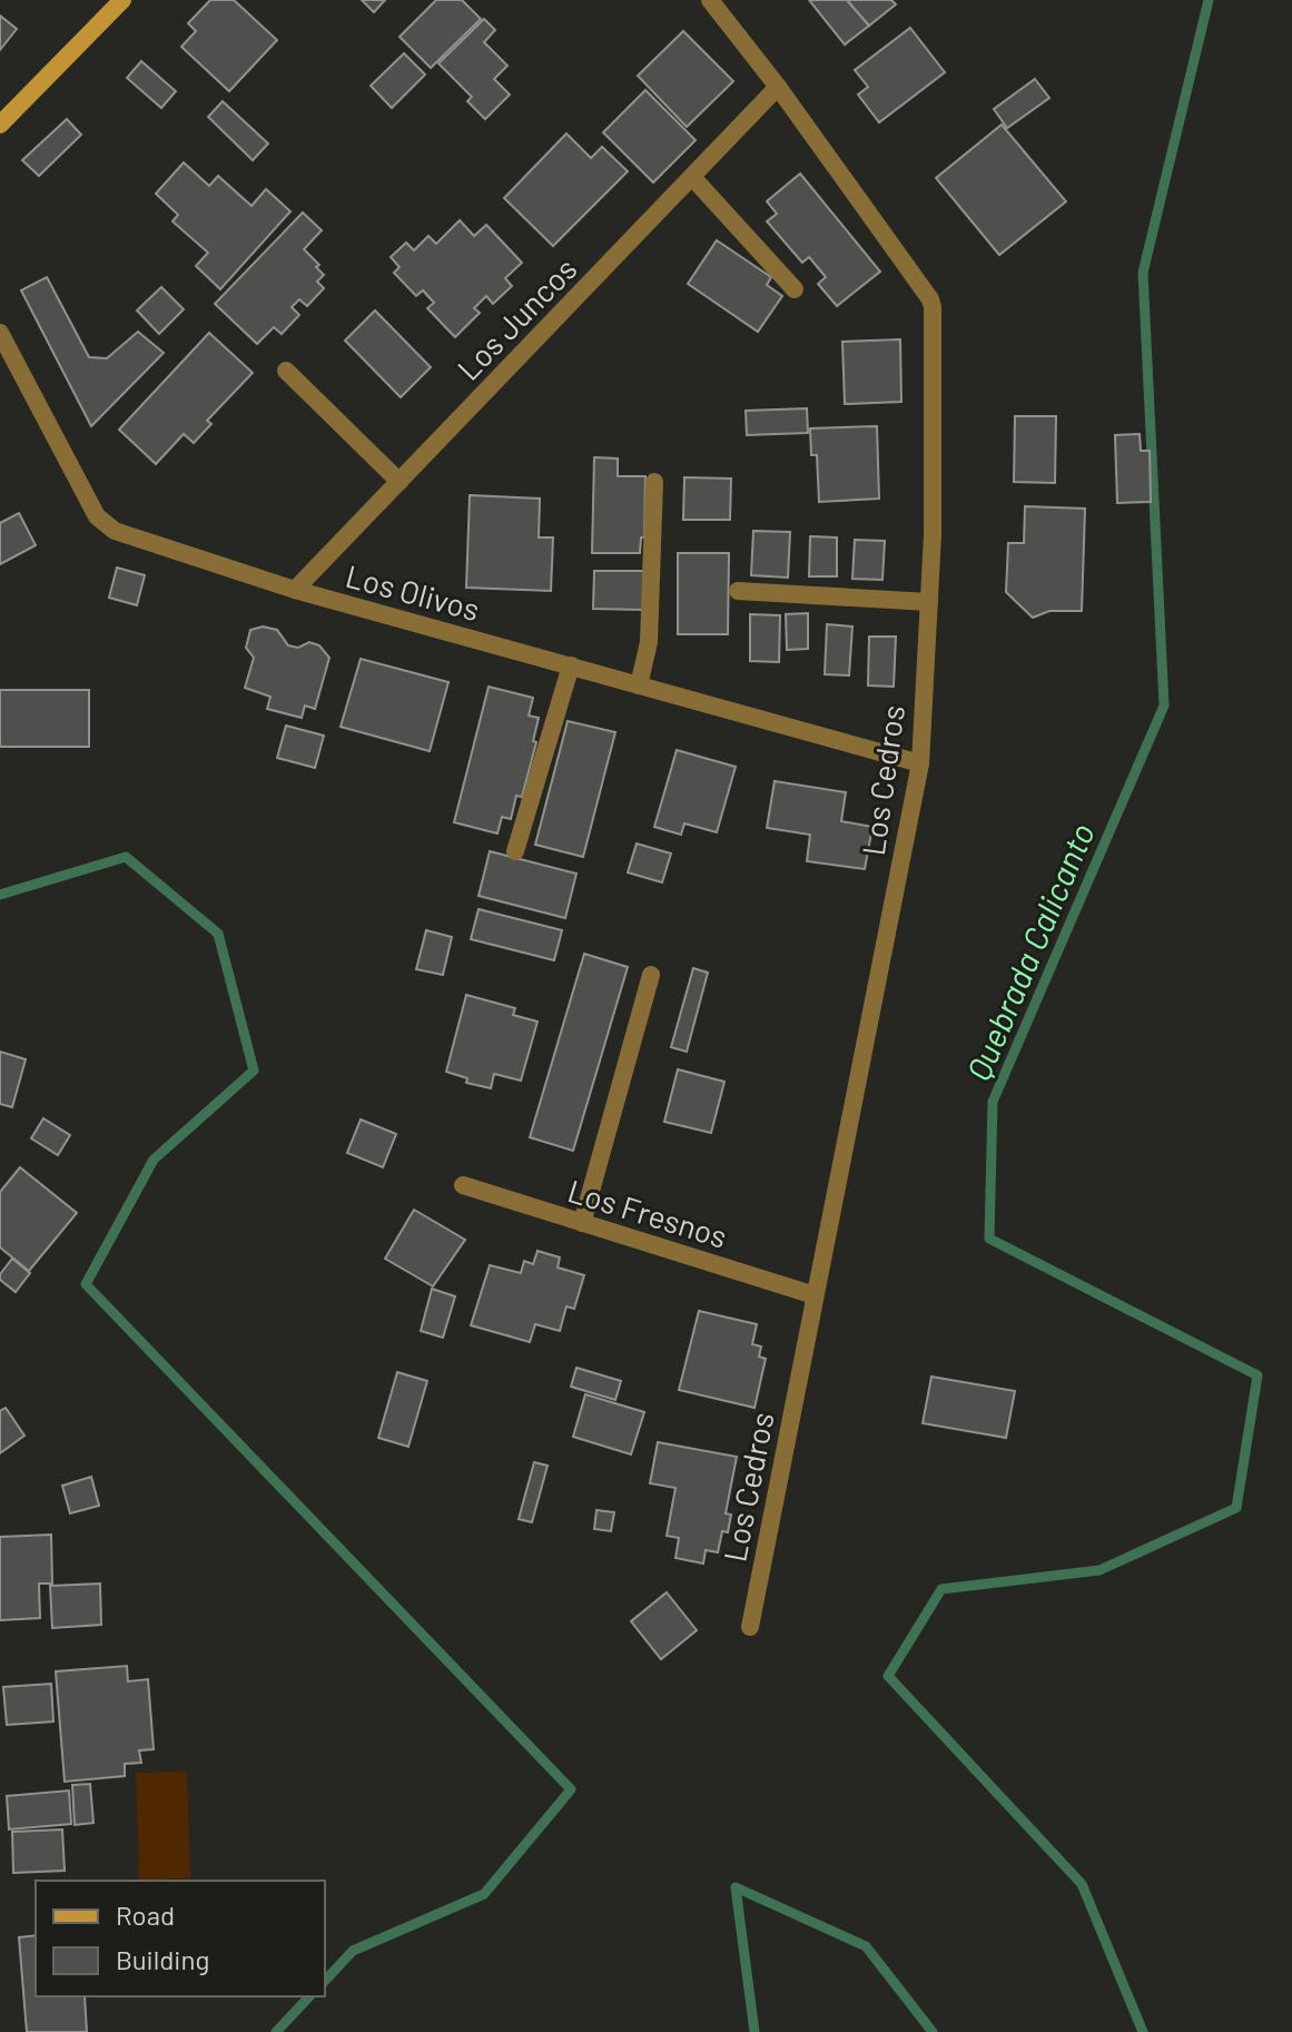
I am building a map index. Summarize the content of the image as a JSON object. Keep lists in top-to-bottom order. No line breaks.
{"streets":{"street":["Los Juncos","Los Olivos","Los Cedros","Los Fresnos"]},"crossings":[["Los Juncos","Los Olivos"],["Los Juncos","Los Cedros"],["Los Olivos","Los Cedros"],["Los Cedros","Los Fresnos"]],"water":["Quebrada Calicanto"],"legend":["Road","Building"]}
